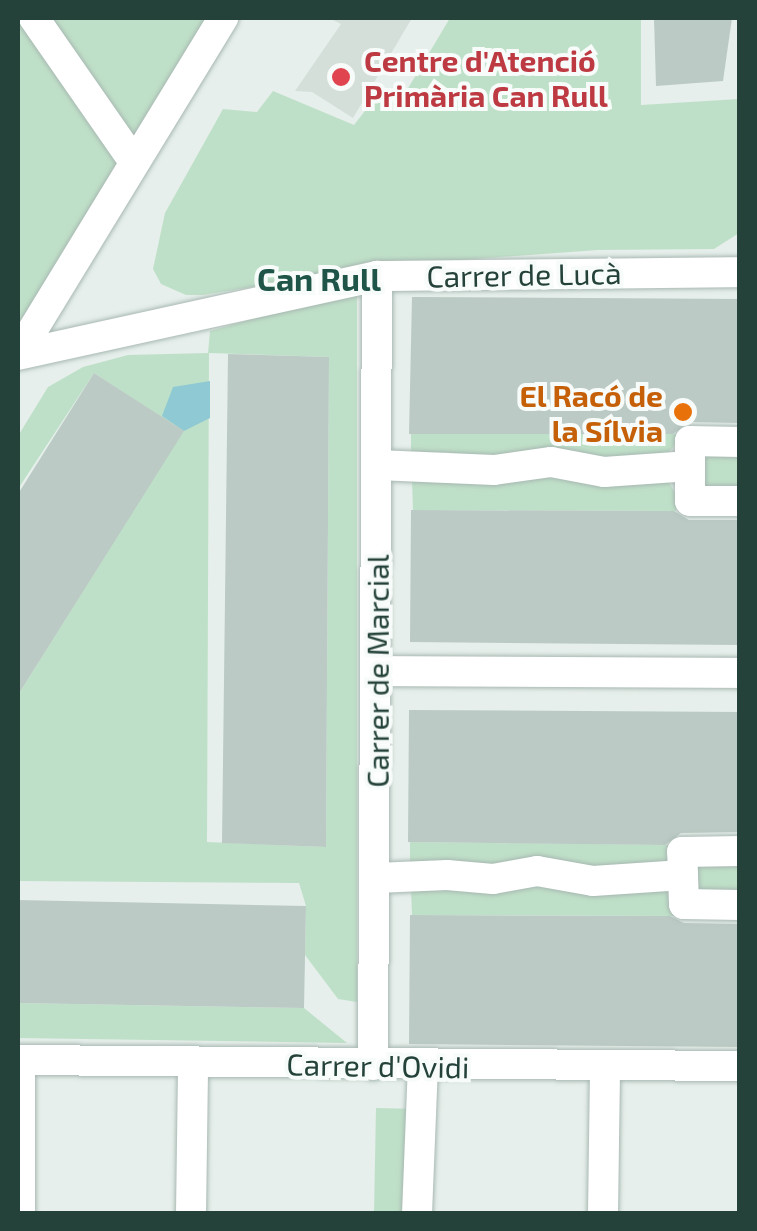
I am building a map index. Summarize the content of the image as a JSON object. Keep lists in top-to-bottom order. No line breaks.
{"streets":{"street":["Carrer de Lucà","Carrer de Marcial","Carrer d'Ovidi"]},"crossings":[["Carrer de Lucà","Carrer de Marcial"],["Carrer de Marcial","Carrer d'Ovidi"]],"districts":["Can Rull"],"places":["Centre d'Atenció Primària Can Rull","El Racó de la Sílvia"]}
